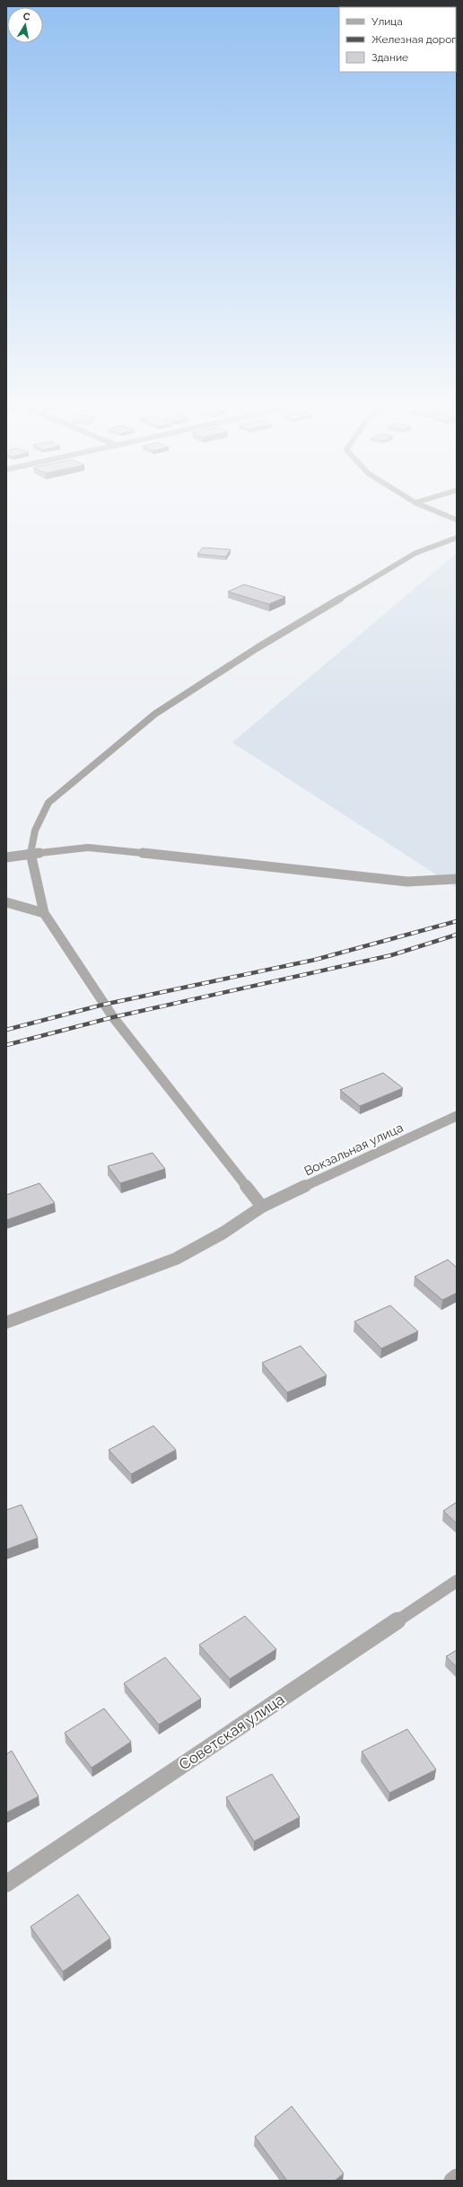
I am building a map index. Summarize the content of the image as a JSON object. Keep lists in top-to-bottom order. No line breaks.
{"streets":{"street":["Вокзальная улица","Советская улица"]},"legend":["Улица","Железная дорога","Здание"],"north":"top"}
